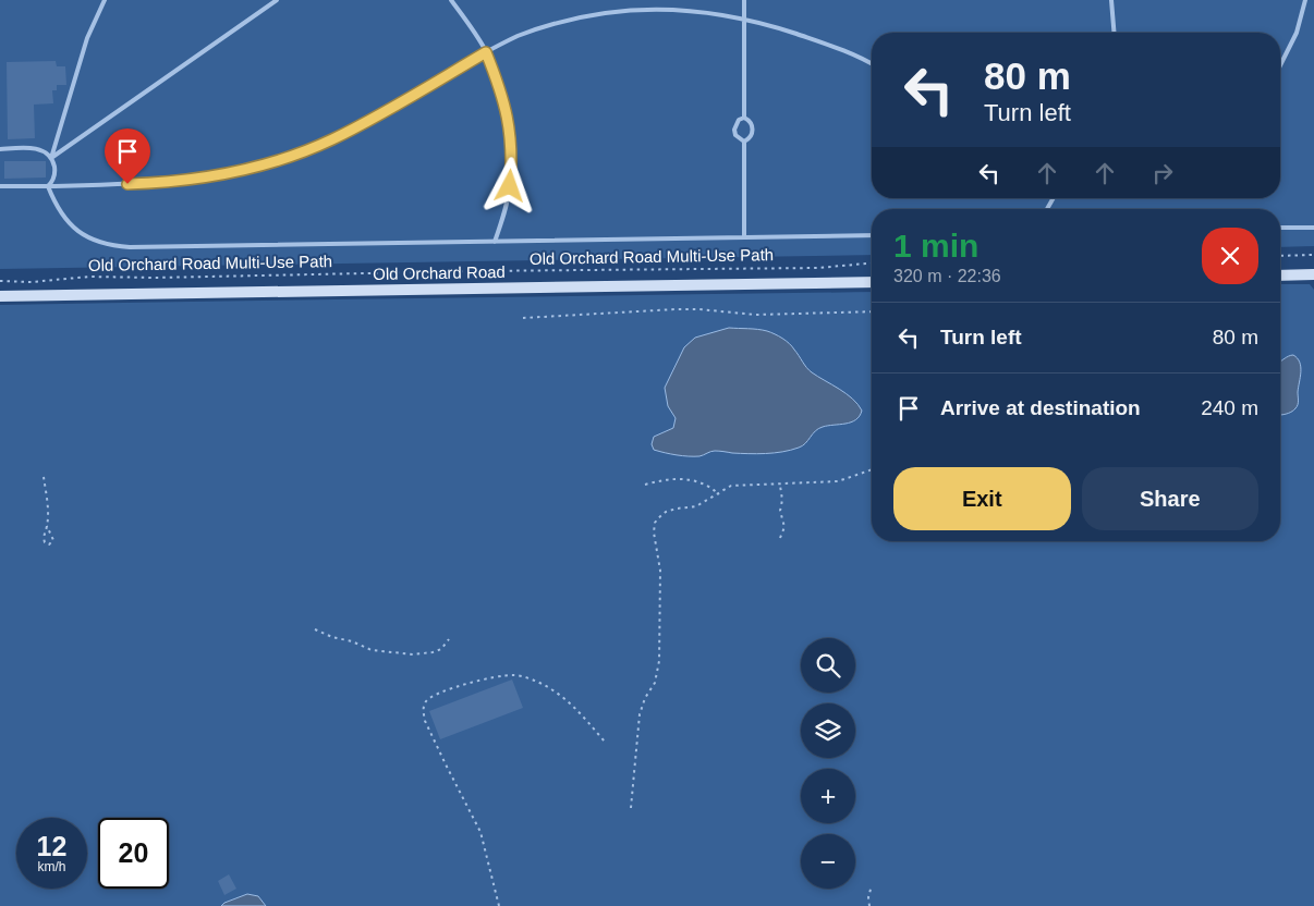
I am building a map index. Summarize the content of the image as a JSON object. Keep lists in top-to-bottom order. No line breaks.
{"streets":{"main road":["Old Orchard Road"],"path":["Old Orchard Road Multi-Use Path"]},"page":{"turn":["80 m","Turn left"],"heading":["1 min","320 m · 22:36"],"list":[{"name":"Turn left","value":"80 m"},{"name":"Arrive at destination","value":"240 m"}],"buttons":["Exit","Share"],"map_buttons":["+","−"],"speed":"12 km/h","limit":"20"}}
